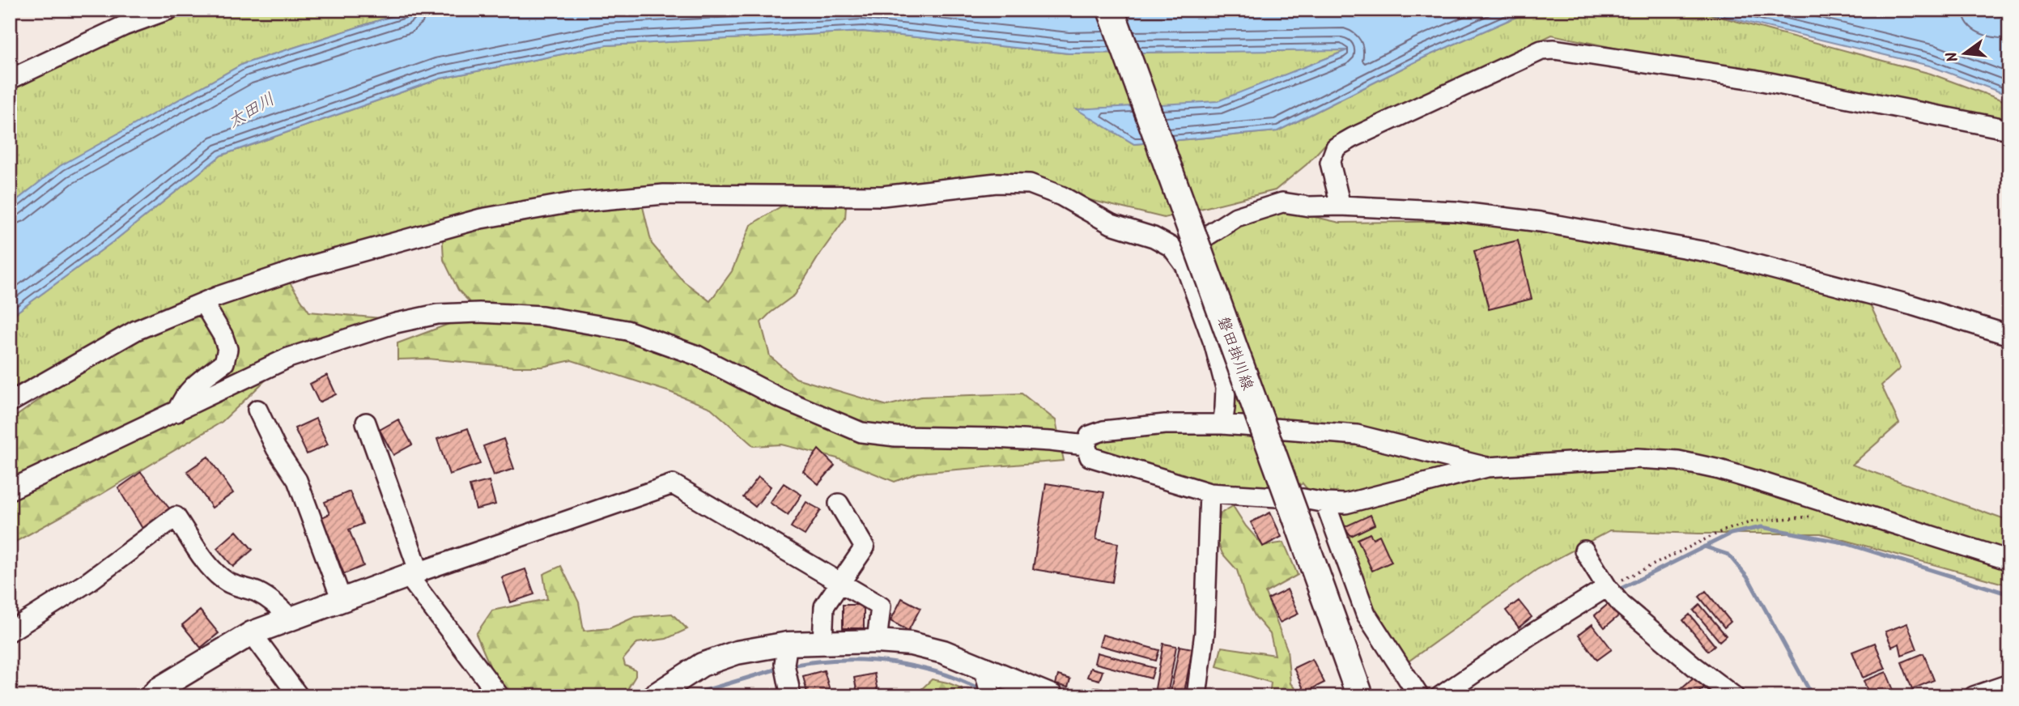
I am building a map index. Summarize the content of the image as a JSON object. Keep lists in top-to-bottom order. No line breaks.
{"streets":{"main road":["磐田掛川線"]},"water":["太田川"],"north":"left"}
